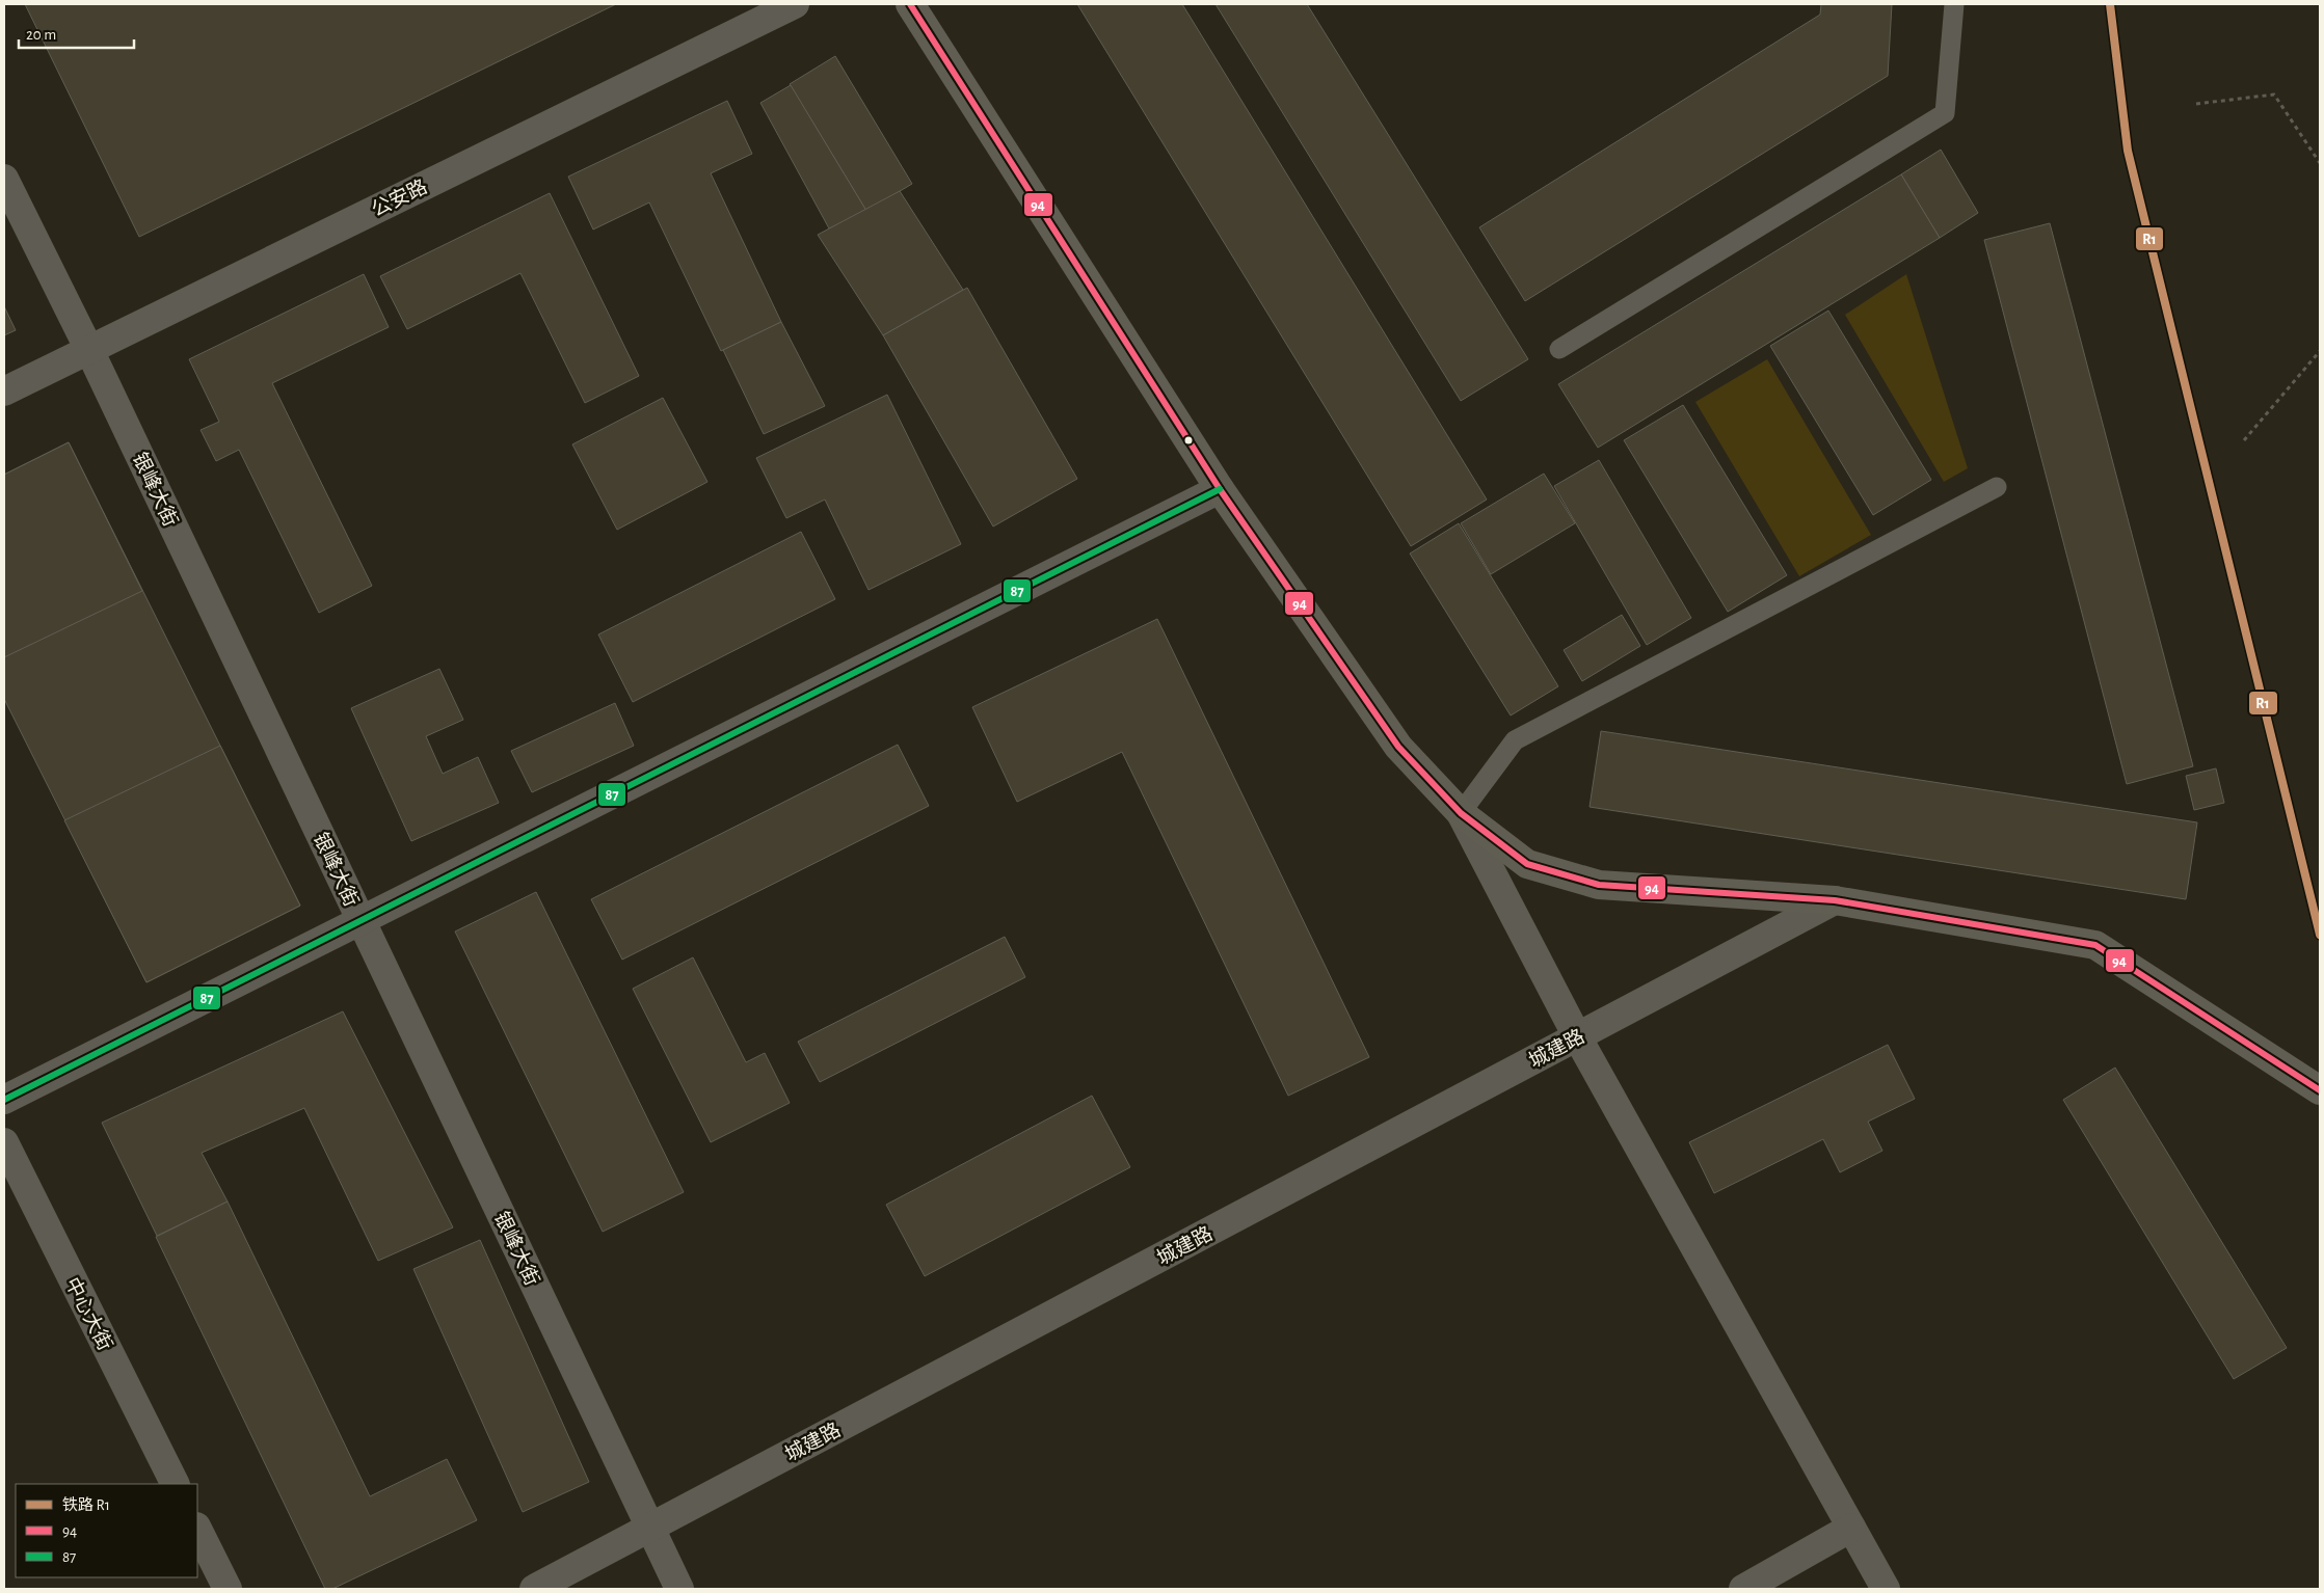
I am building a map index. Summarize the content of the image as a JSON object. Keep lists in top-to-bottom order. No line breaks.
{"streets":{"street":["公安路","银峰大街","城建路","中心大街"]},"crossings":[["公安路","银峰大街"],["银峰大街","城建路"]],"lines":["rail line R1","transit line 94","transit line 87"],"legend":["铁路 R1","94","87"],"scale_bar":"20 m"}
